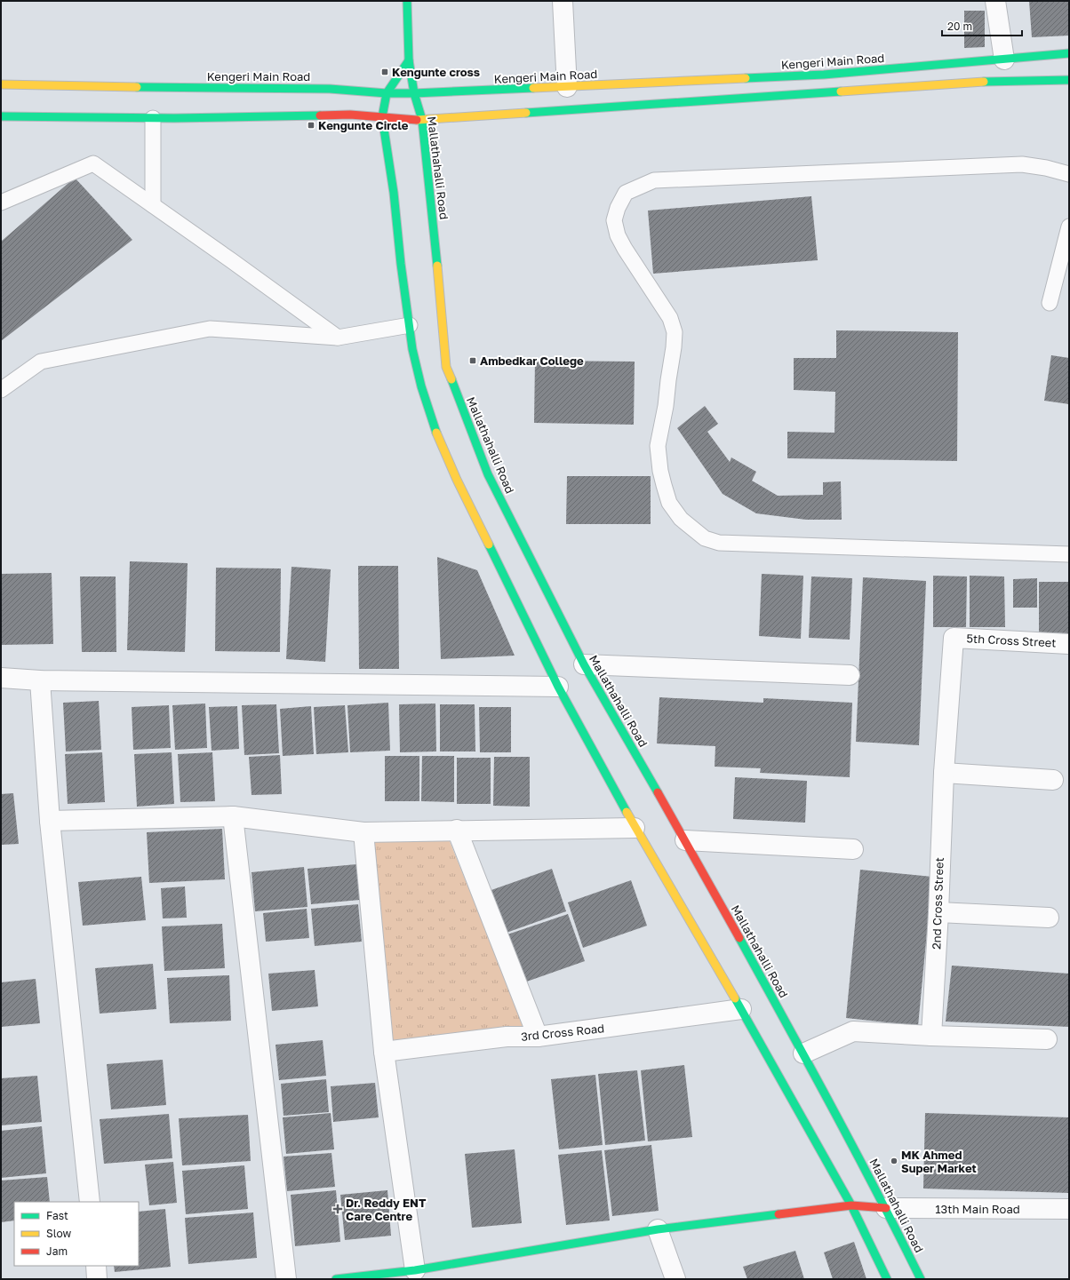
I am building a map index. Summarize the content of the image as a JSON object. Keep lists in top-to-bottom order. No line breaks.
{"streets":{"main road":["Kengeri Main Road","Mallathahalli Road"],"street":["5th Cross Street","2nd Cross Street","3rd Cross Road","13th Main Road"]},"crossings":[["Kengeri Main Road","Mallathahalli Road"],["Mallathahalli Road","13th Main Road"],["5th Cross Street","2nd Cross Street"]],"places":{"transit":["Kengunte cross","Kengunte Circle","Ambedkar College"],"other":["MK Ahmed Super Market"],"health":["Dr. Reddy ENT Care Centre"]},"legend":["Fast","Slow","Jam"],"scale_bar":"20 m"}
